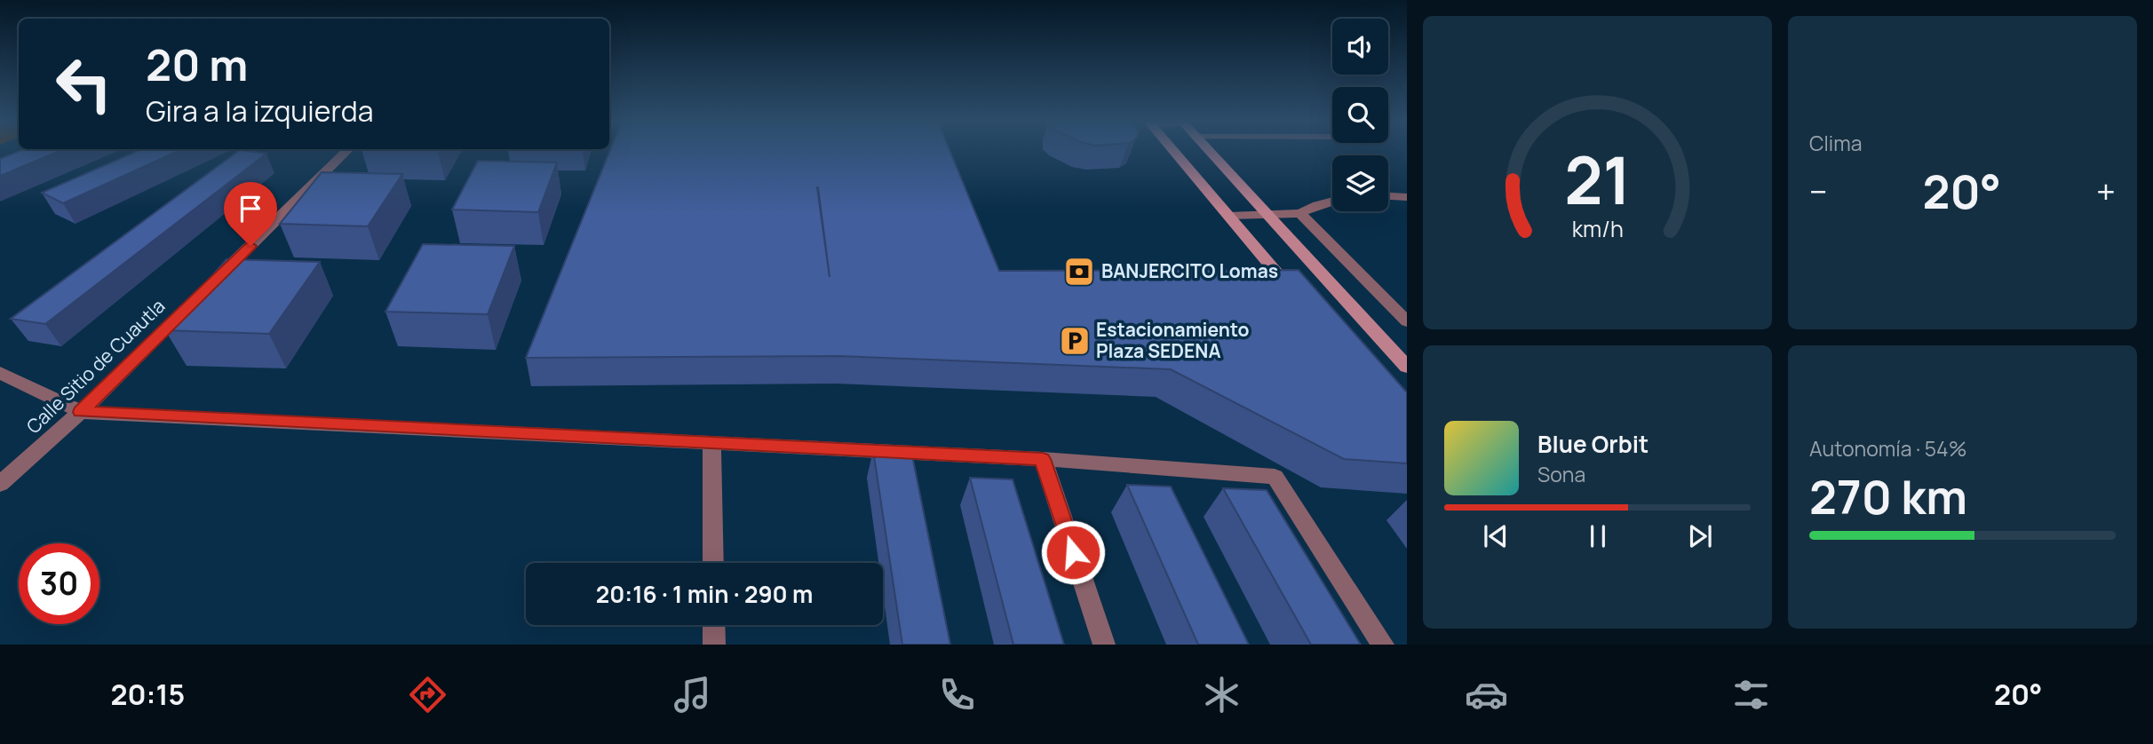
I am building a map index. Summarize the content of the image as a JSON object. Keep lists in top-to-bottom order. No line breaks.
{"streets":{"street":["Calle Sitio de Cuautla"]},"places":{"bank":["BANJERCITO Lomas"],"parking":["Estacionamiento Plaza SEDENA"]},"page":{"tile":["Clima",["Autonomía · 54%","270 km"]],"turn":["20 m","Gira a la izquierda"],"heat":["−","20°","+"],"song":["Blue Orbit","Sona"],"limit":"30","trip":"20:16 · 1 min · 290 m","tabs":["20:15","20°"],"gauge":["21","km/h"]}}
